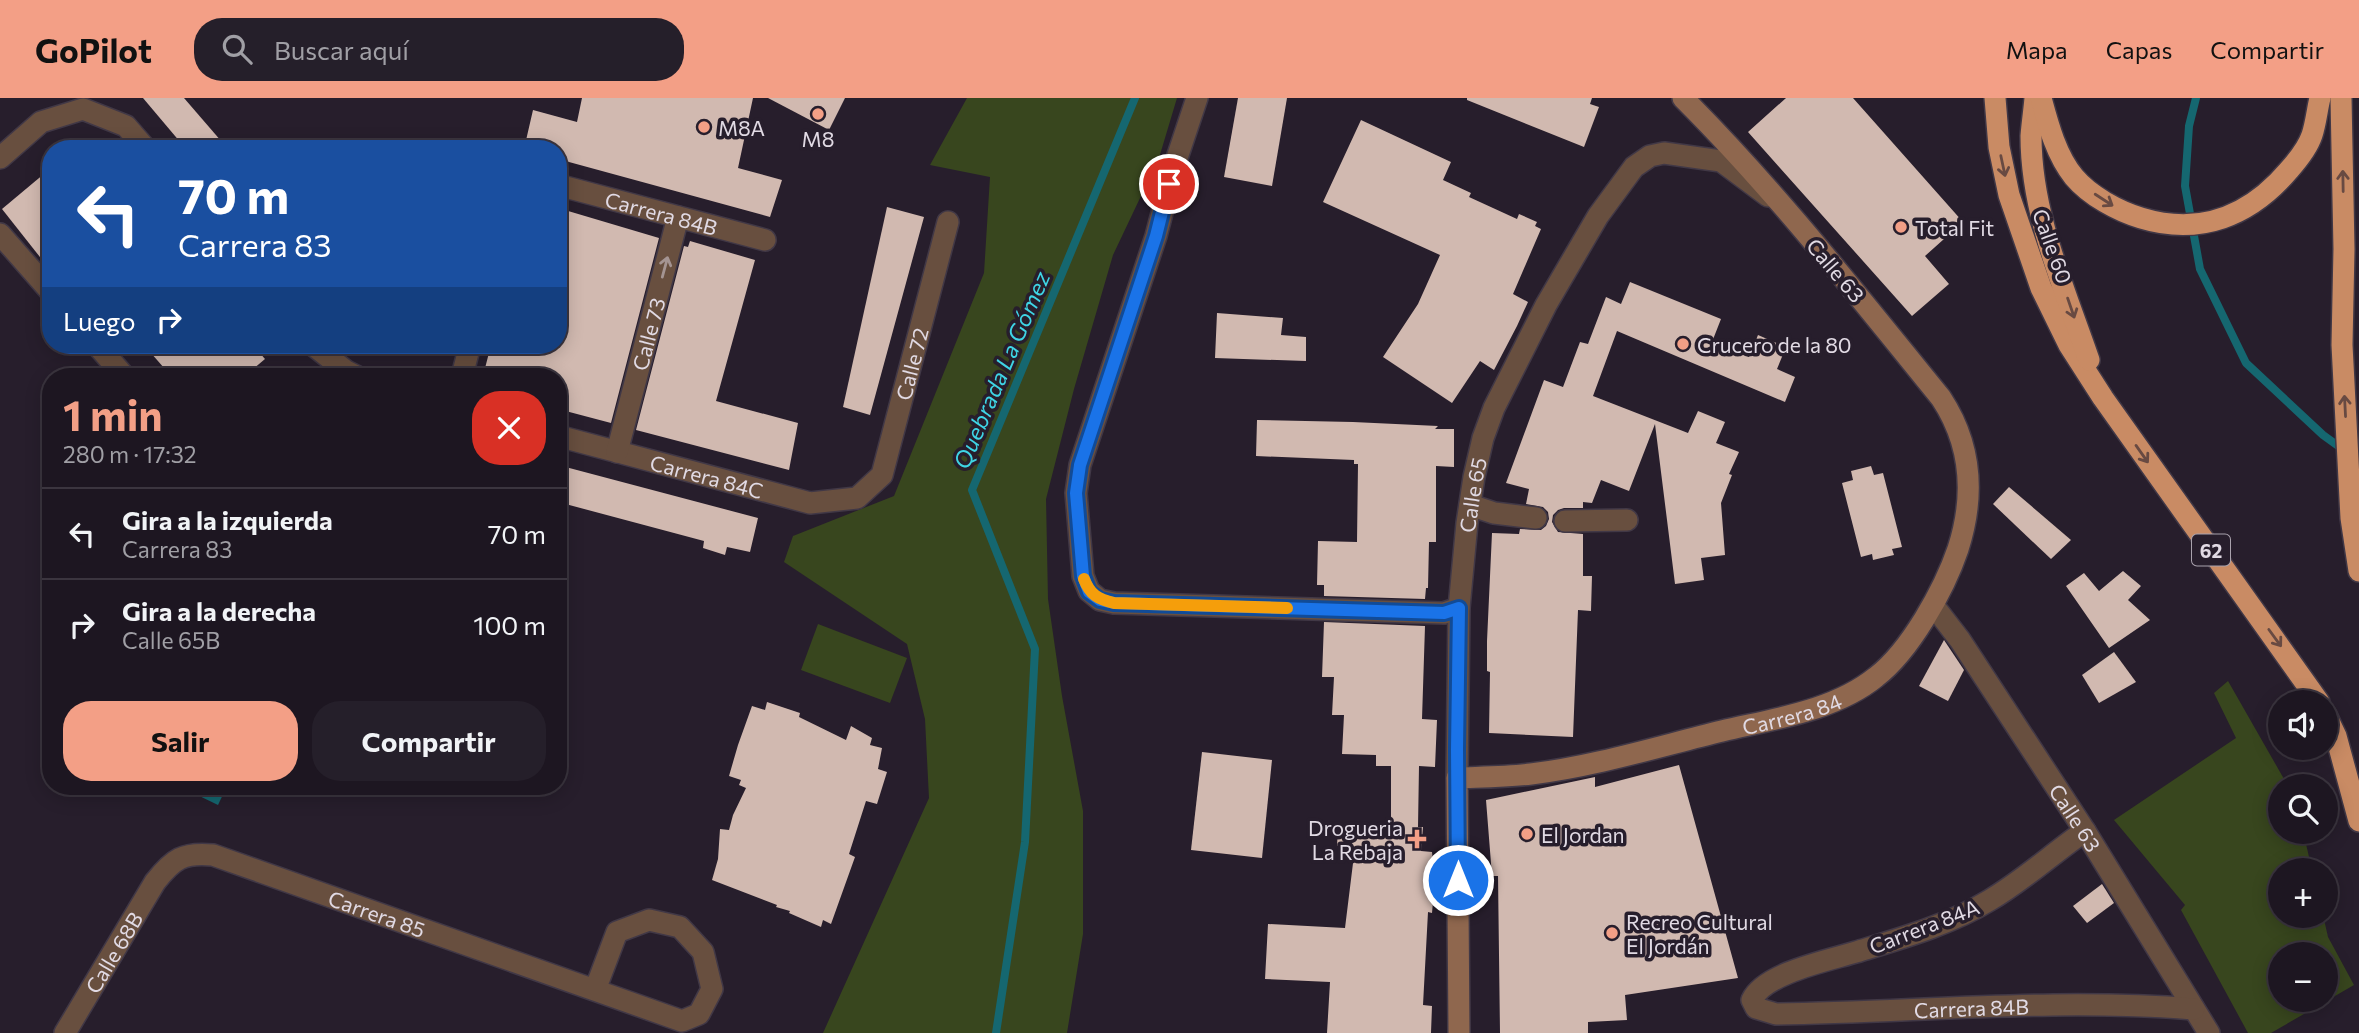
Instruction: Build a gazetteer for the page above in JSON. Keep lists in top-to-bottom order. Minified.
{"streets":{"highway":["Calle 60","62"],"main road":["Calle 63","Calle 65","Carrera 84"],"street":["Carrera 84B","Calle 73","Calle 72","Carrera 84C","Carrera 85","Carrera 84A","Calle 68B"]},"crossings":[["Carrera 84B","Calle 63"],["Carrera 84B","Calle 73"],["Carrera 84B","Carrera 84A"],["Calle 60","62"],["Calle 63","Calle 65"],["Calle 63","Carrera 84"],["Calle 63","Carrera 84A"],["Calle 73","Carrera 84C"],["Calle 72","Carrera 84C"],["Calle 65","Carrera 84"],["Carrera 85","Calle 68B"]],"one_way":["Calle 73"],"water":["Quebrada La Gómez"],"places":{"other":["M8","M8A","Total Fit","Crucero de la 80","El Jordan","Recreo Cultural El Jordán"],"health":["Drogueria La Rebaja"]},"page":{"header":"GoPilot","search":"Buscar aquí","nav":["Mapa","Capas","Compartir"],"turn":["70 m","Carrera 83"],"then":"Luego","heading":["1 min","280 m · 17:32"],"list":[{"name":"Gira a la izquierda","note":"Carrera 83","value":"70 m"},{"name":"Gira a la derecha","note":"Calle 65B","value":"100 m"}],"buttons":["Salir","Compartir"],"map_buttons":["+","−"]}}
